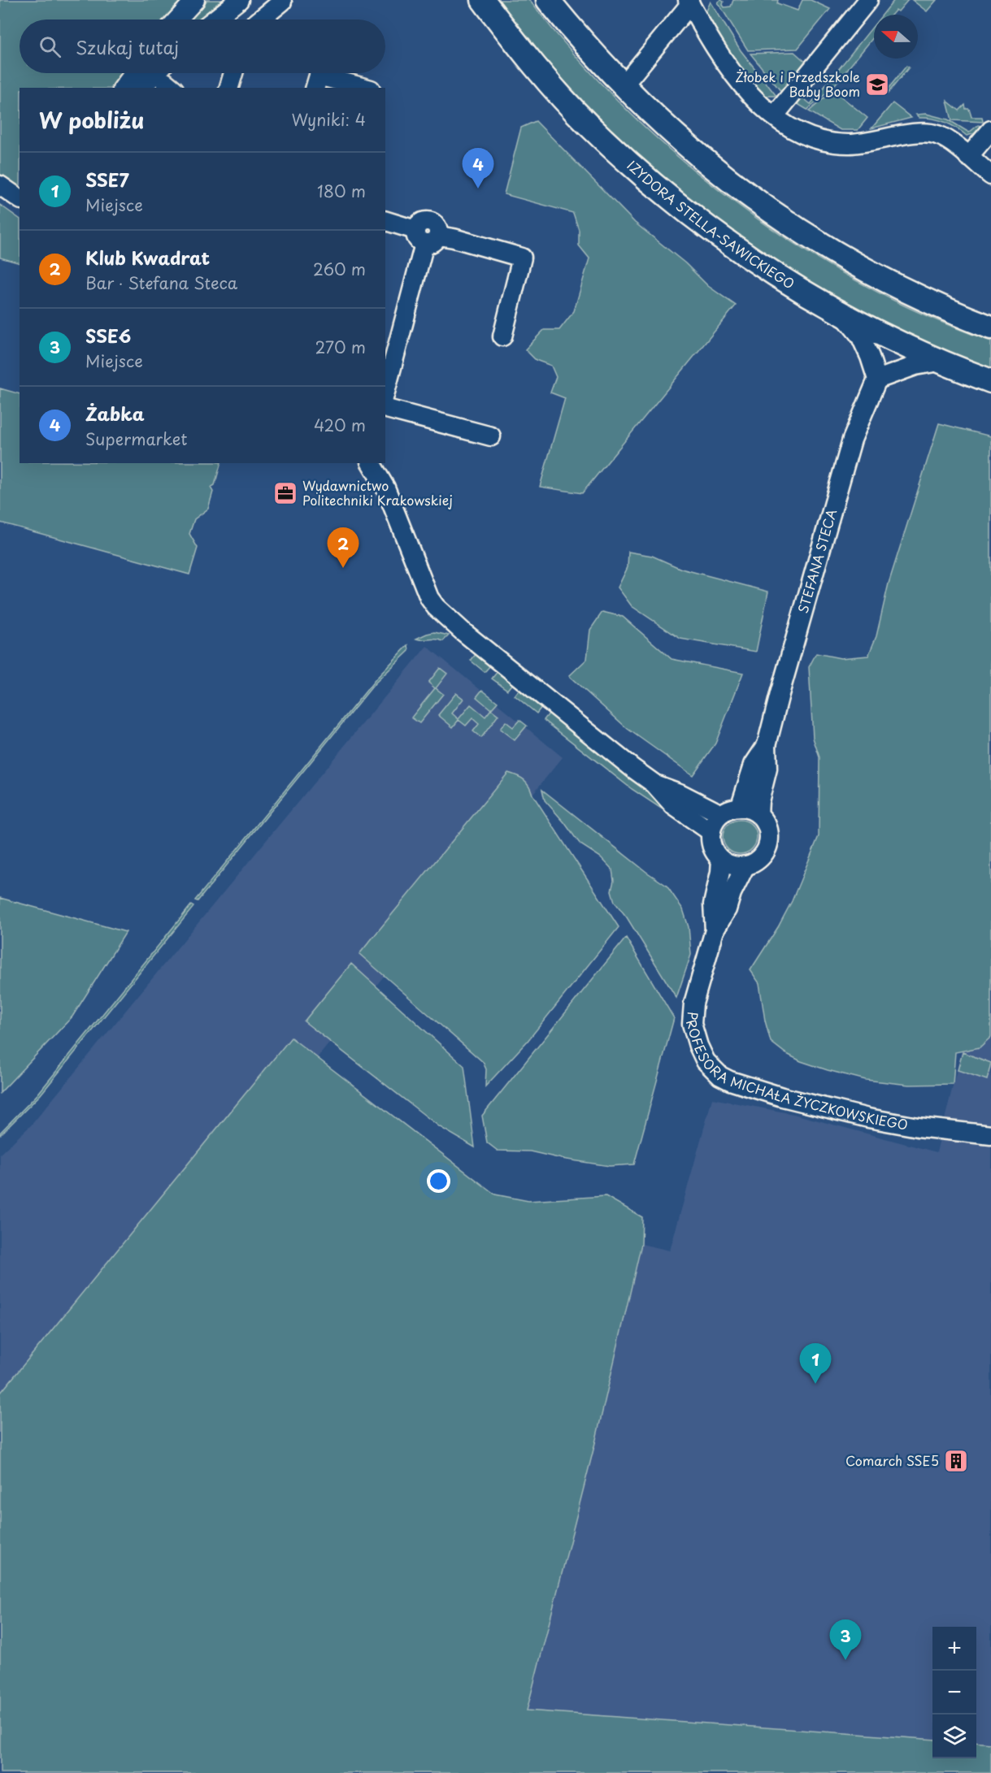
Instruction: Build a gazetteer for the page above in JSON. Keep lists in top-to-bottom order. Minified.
{"streets":{"main road":["IZYDORA STELLA-SAWICKIEGO"],"street":["STEFANA STECA","PROFESORA MICHAŁA ŻYCZKOWSKIEGO"]},"crossings":[["STEFANA STECA","PROFESORA MICHAŁA ŻYCZKOWSKIEGO"]],"places":{"school or university":["Żłobek i Przedszkole Baby Boom"],"office":["Wydawnictwo Politechniki Krakowskiej"],"building":["Comarch SSE5"]},"north":"left","page":{"search":"Szukaj tutaj","heading":["W pobliżu","Wyniki: 4"],"pins":["4","2","1","3"],"list":[{"mark":"1","name":"SSE7","note":"Miejsce","value":"180 m"},{"mark":"2","name":"Klub Kwadrat","note":"Bar · Stefana Steca","value":"260 m"},{"mark":"3","name":"SSE6","note":"Miejsce","value":"270 m"},{"mark":"4","name":"Żabka","note":"Supermarket","value":"420 m"}],"map_buttons":["+","−"]}}
